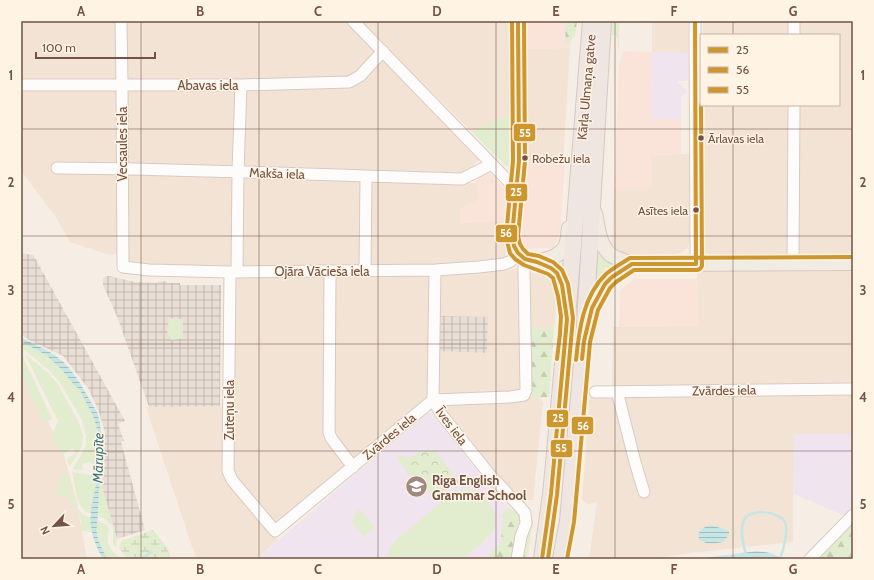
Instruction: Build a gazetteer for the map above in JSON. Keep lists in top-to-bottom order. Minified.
{"streets":{"highway":["Kārļa Ulmaņa gatve"],"street":["Abavas iela","Vecsaules iela","Makša iela","Ojāra Vācieša iela","Zvārdes iela","Zuteņu iela","Īves iela"]},"crossings":[["Abavas iela","Vecsaules iela"],["Abavas iela","Zuteņu iela"],["Vecsaules iela","Makša iela"],["Vecsaules iela","Ojāra Vācieša iela"],["Makša iela","Zuteņu iela"],["Ojāra Vācieša iela","Zuteņu iela"],["Ojāra Vācieša iela","Īves iela"],["Zvārdes iela","Zuteņu iela"],["Zvārdes iela","Īves iela"]],"water":["Mārupīte"],"places":{"other":["Ārlavas iela","Robežu iela","Asītes iela"],"school or university":["Riga English Grammar School"]},"lines":["transit line 25","transit line 56","transit line 55"],"legend":["25","56","55"],"scale_bar":"100 m","north":"bottom left","grid":{"columns":["A","B","C","D","E","F","G"],"rows":["1","2","3","4","5"]}}
